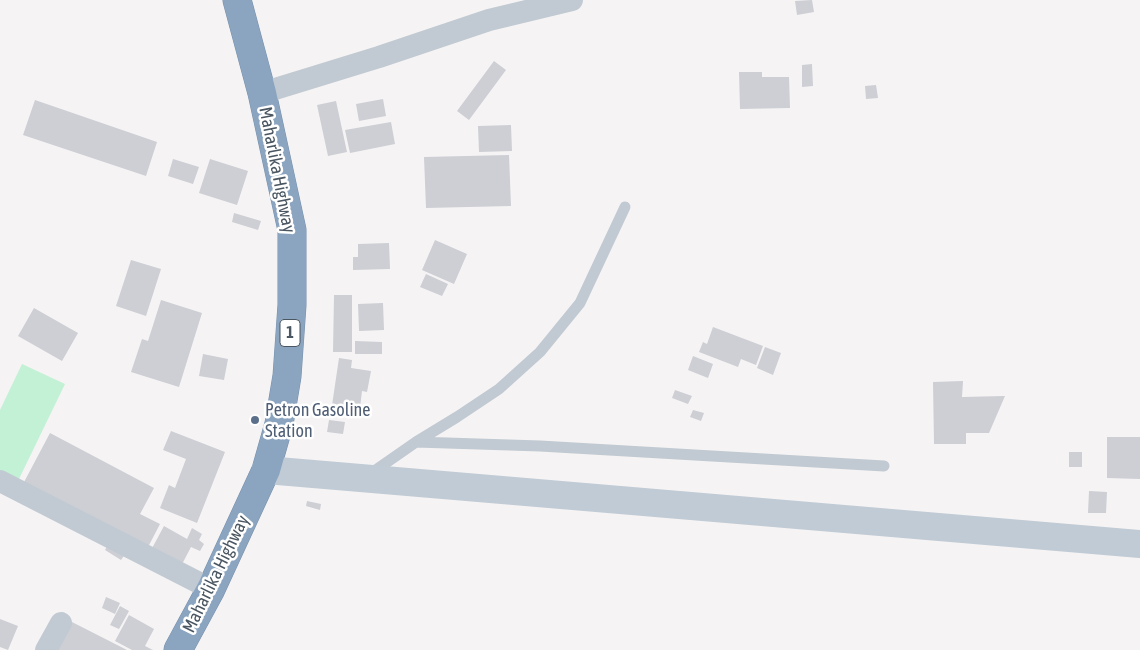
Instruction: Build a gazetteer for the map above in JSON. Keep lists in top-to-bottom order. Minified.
{"streets":{"highway":["Maharlika Highway","1"]},"places":["Petron Gasoline Station"]}
